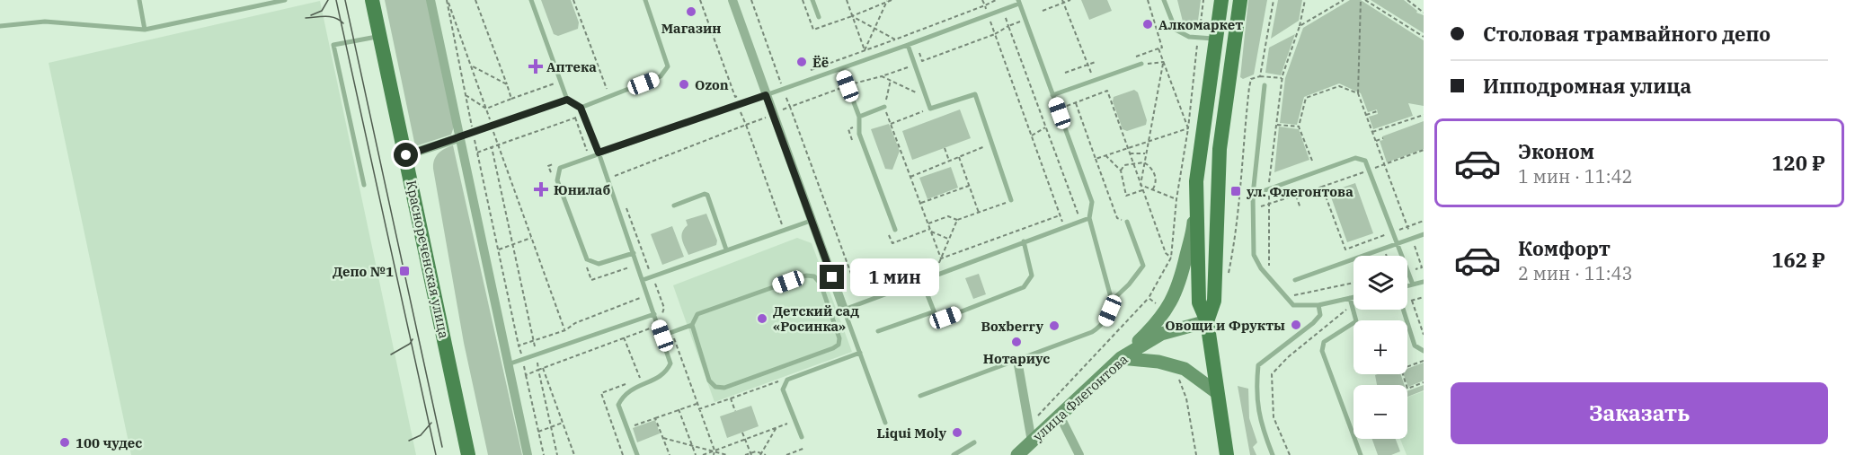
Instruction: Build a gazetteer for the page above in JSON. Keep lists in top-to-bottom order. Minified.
{"streets":{"main road":["Краснореченская улица"],"street":["улица Флегонтова"]},"places":{"other":["Магазин","Алкомаркет","Ёё","Ozon","Детский сад «Росинка»","Овощи и Фрукты","Boxberry","Нотариус","Liqui Moly","100 чудес"],"health":["Аптека","Юнилаб"],"transit":["ул. Флегонтова","Депо №1"]},"page":{"banner":["Столовая трамвайного депо","Ипподромная улица"],"list":[{"name":"Эконом","note":"1 мин · 11:42","value":"120 ₽"},{"name":"Комфорт","note":"2 мин · 11:43","value":"162 ₽"}],"map_buttons":["+","−"],"bubble":"1 мин","buttons":"Заказать"}}
